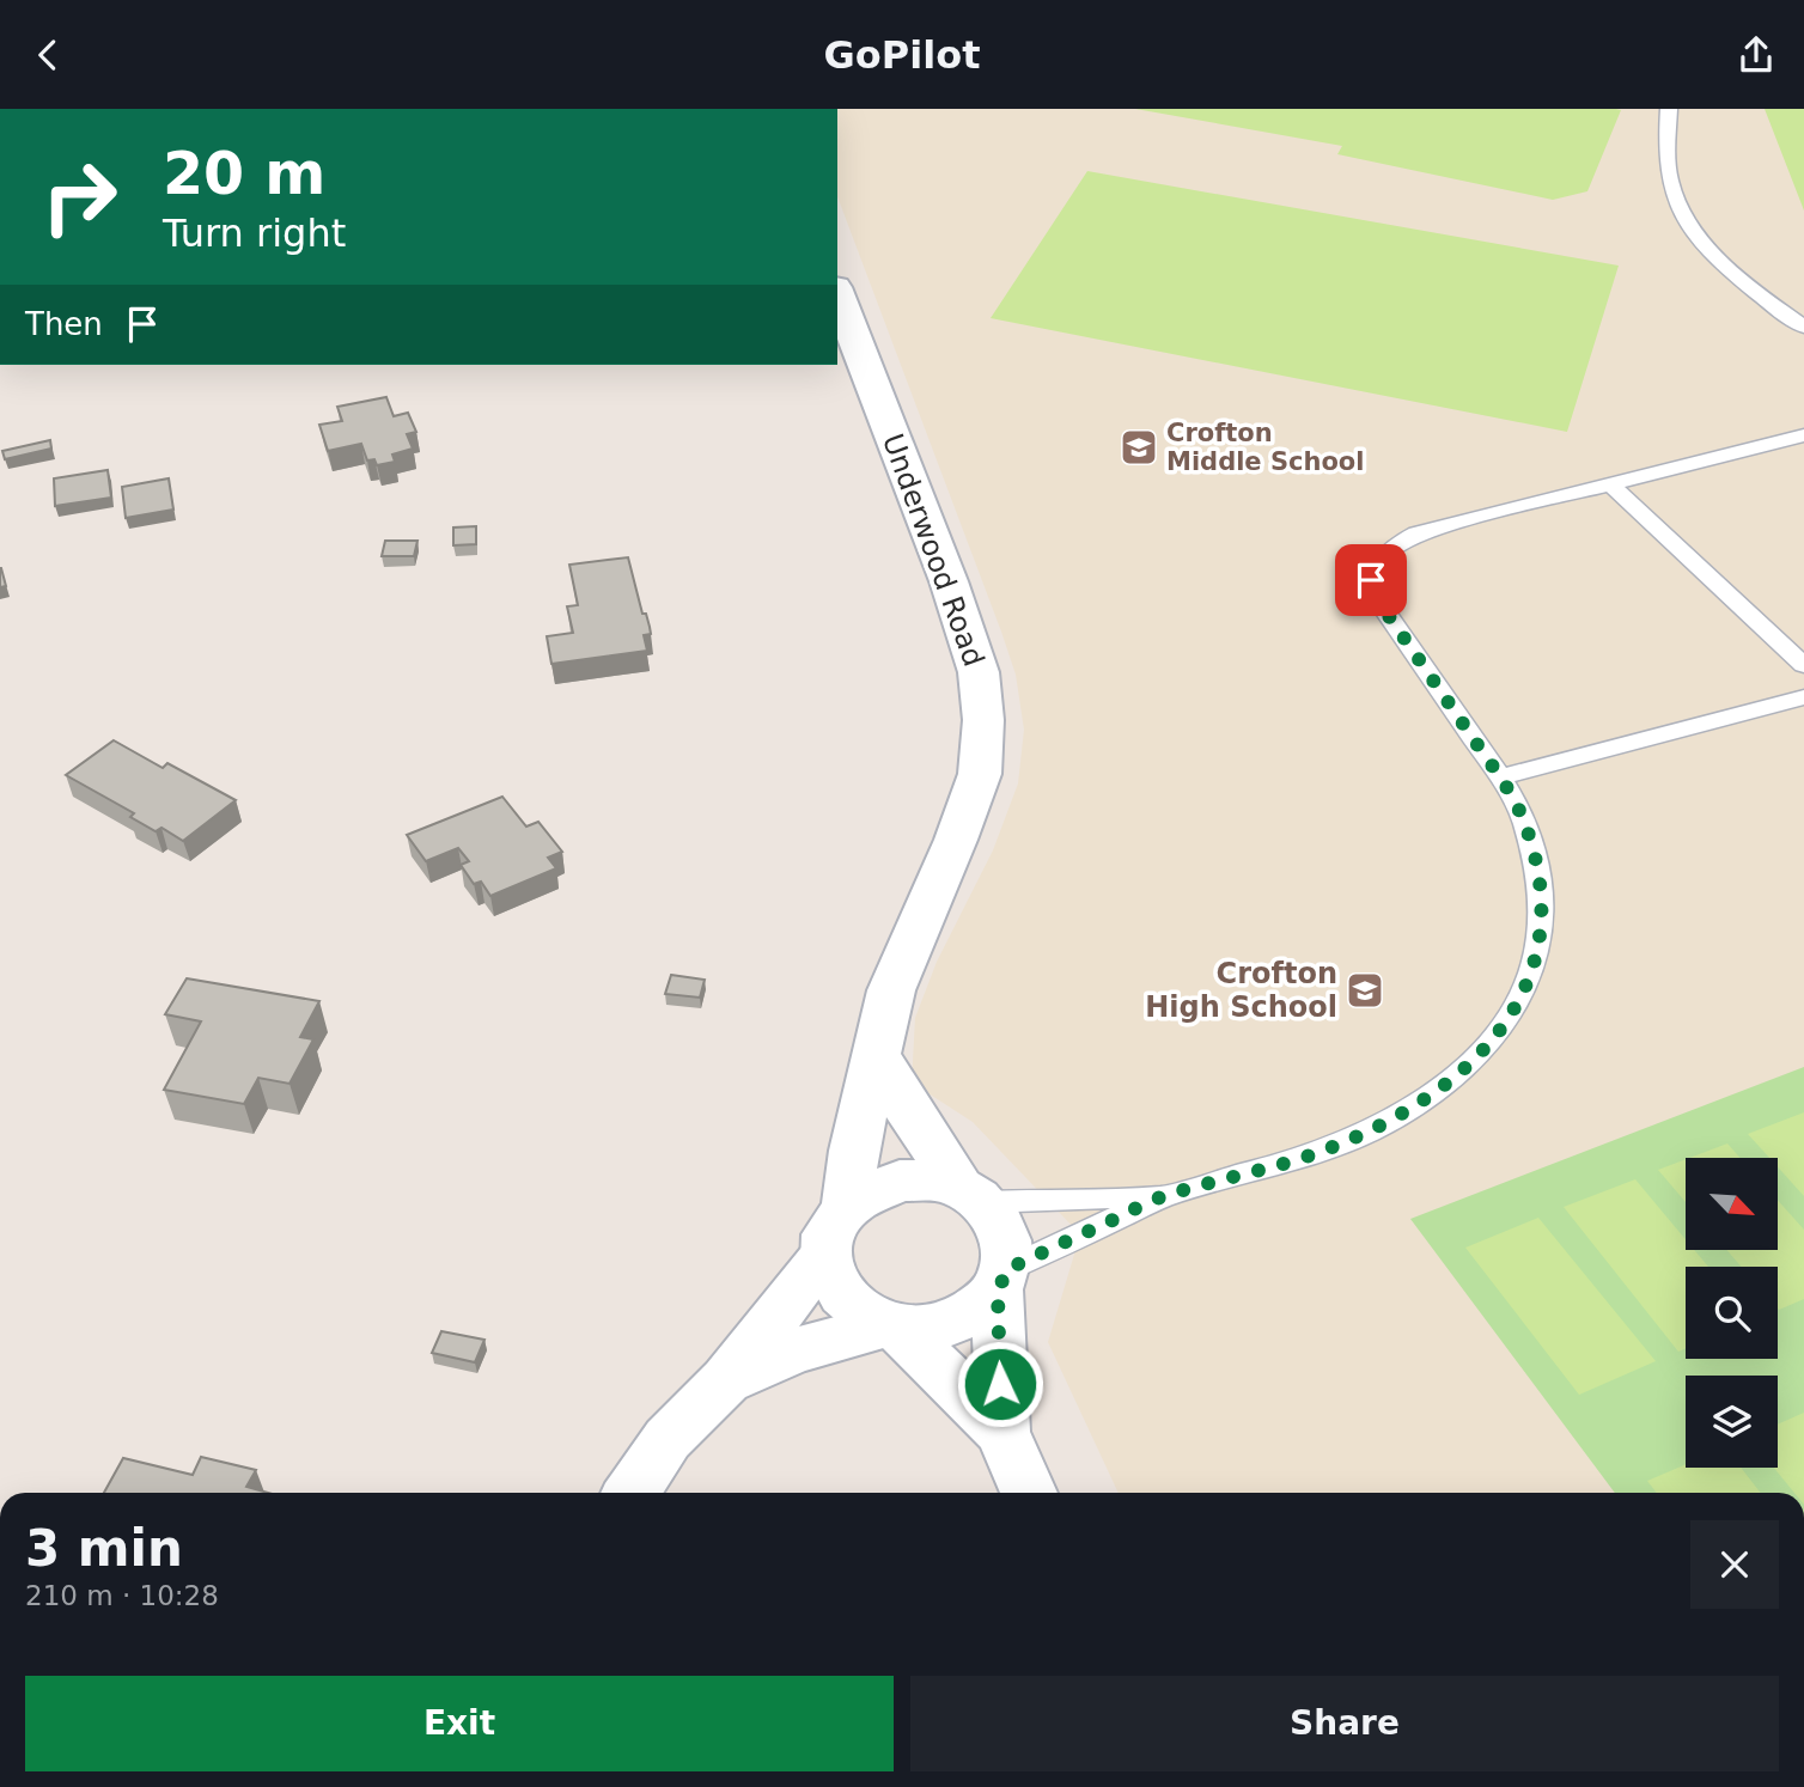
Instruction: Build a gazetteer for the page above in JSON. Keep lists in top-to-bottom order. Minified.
{"streets":{"street":["Underwood Road"]},"places":{"school or university":["Crofton Middle School","Crofton High School"]},"north":"bottom right","page":{"header":"GoPilot","turn":["20 m","Turn right"],"then":"Then","heading":["3 min","210 m · 10:28"],"buttons":["Exit","Share"]}}
